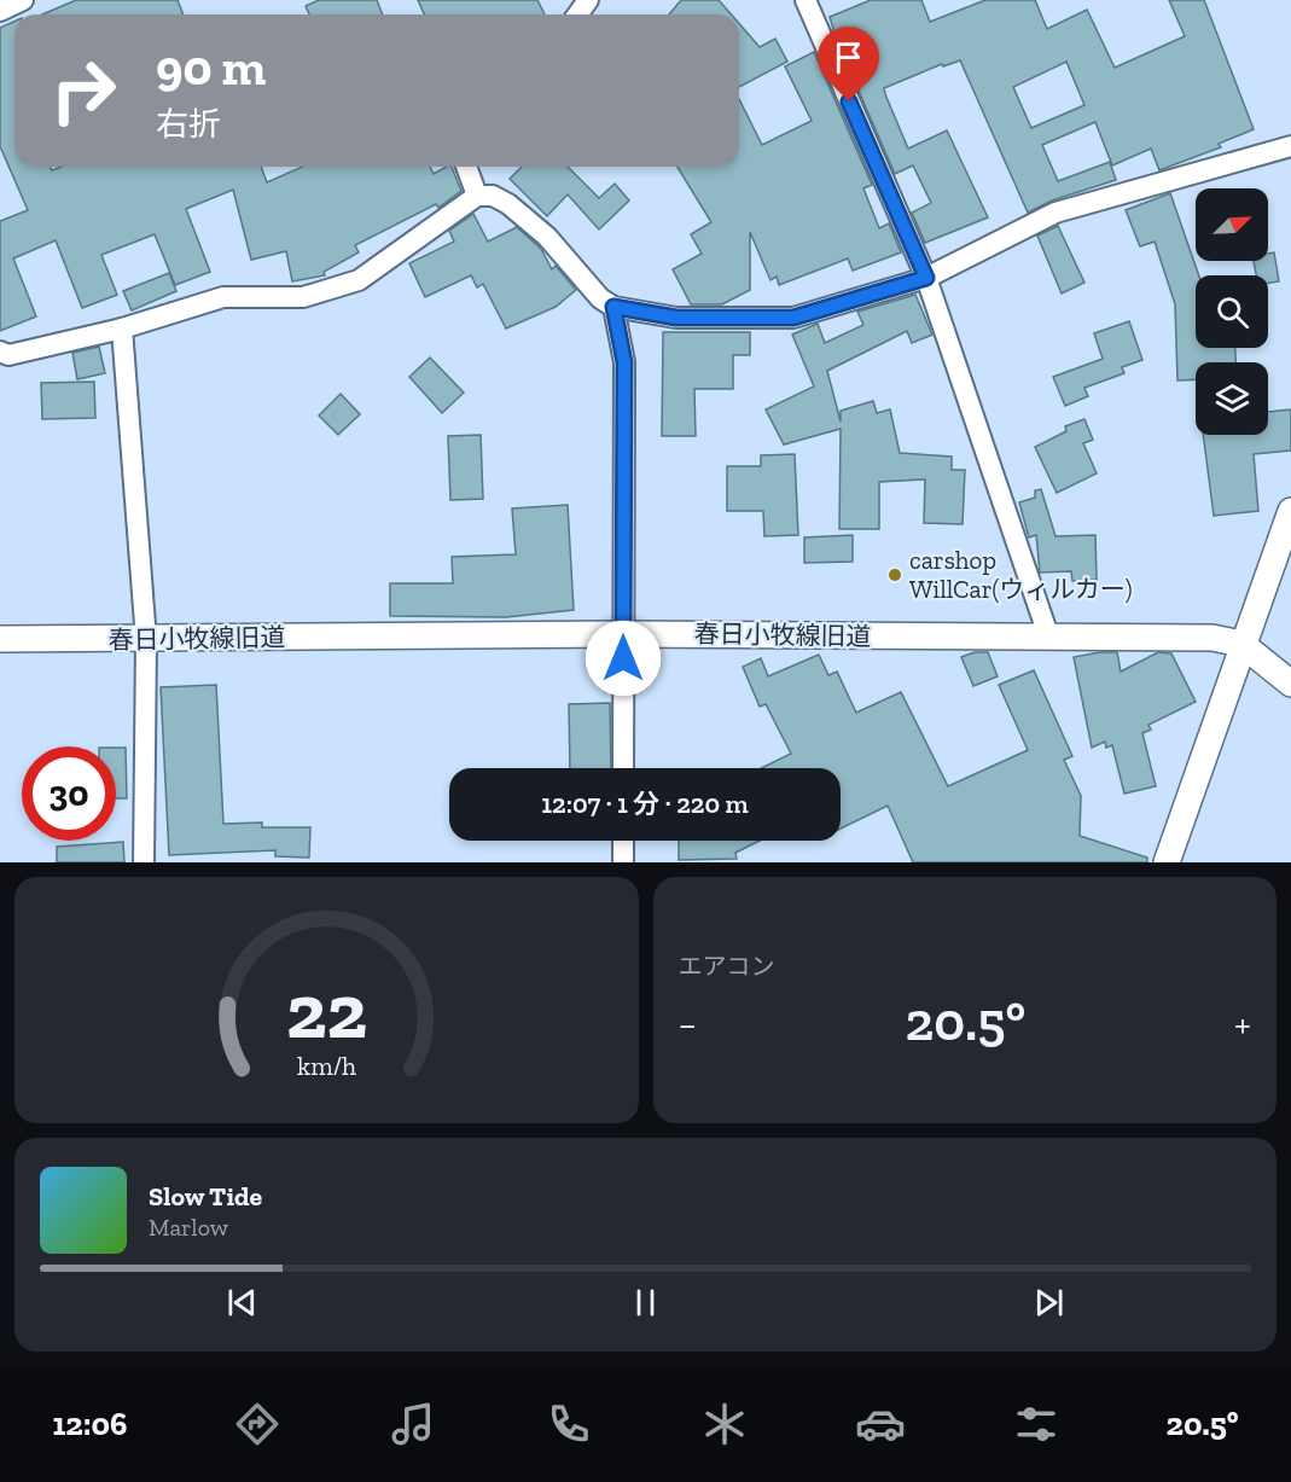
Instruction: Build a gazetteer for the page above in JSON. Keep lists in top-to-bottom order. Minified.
{"streets":{"street":["春日小牧線旧道"]},"places":["carshop WillCar(ウィルカー)"],"north":"top right","page":{"turn":["90 m","右折"],"limit":"30","trip":"12:07 · 1 分 · 220 m","tile":"エアコン","heat":["−","20.5°","+"],"song":["Slow Tide","Marlow"],"tabs":["12:06","20.5°"],"gauge":["22","km/h"]}}
